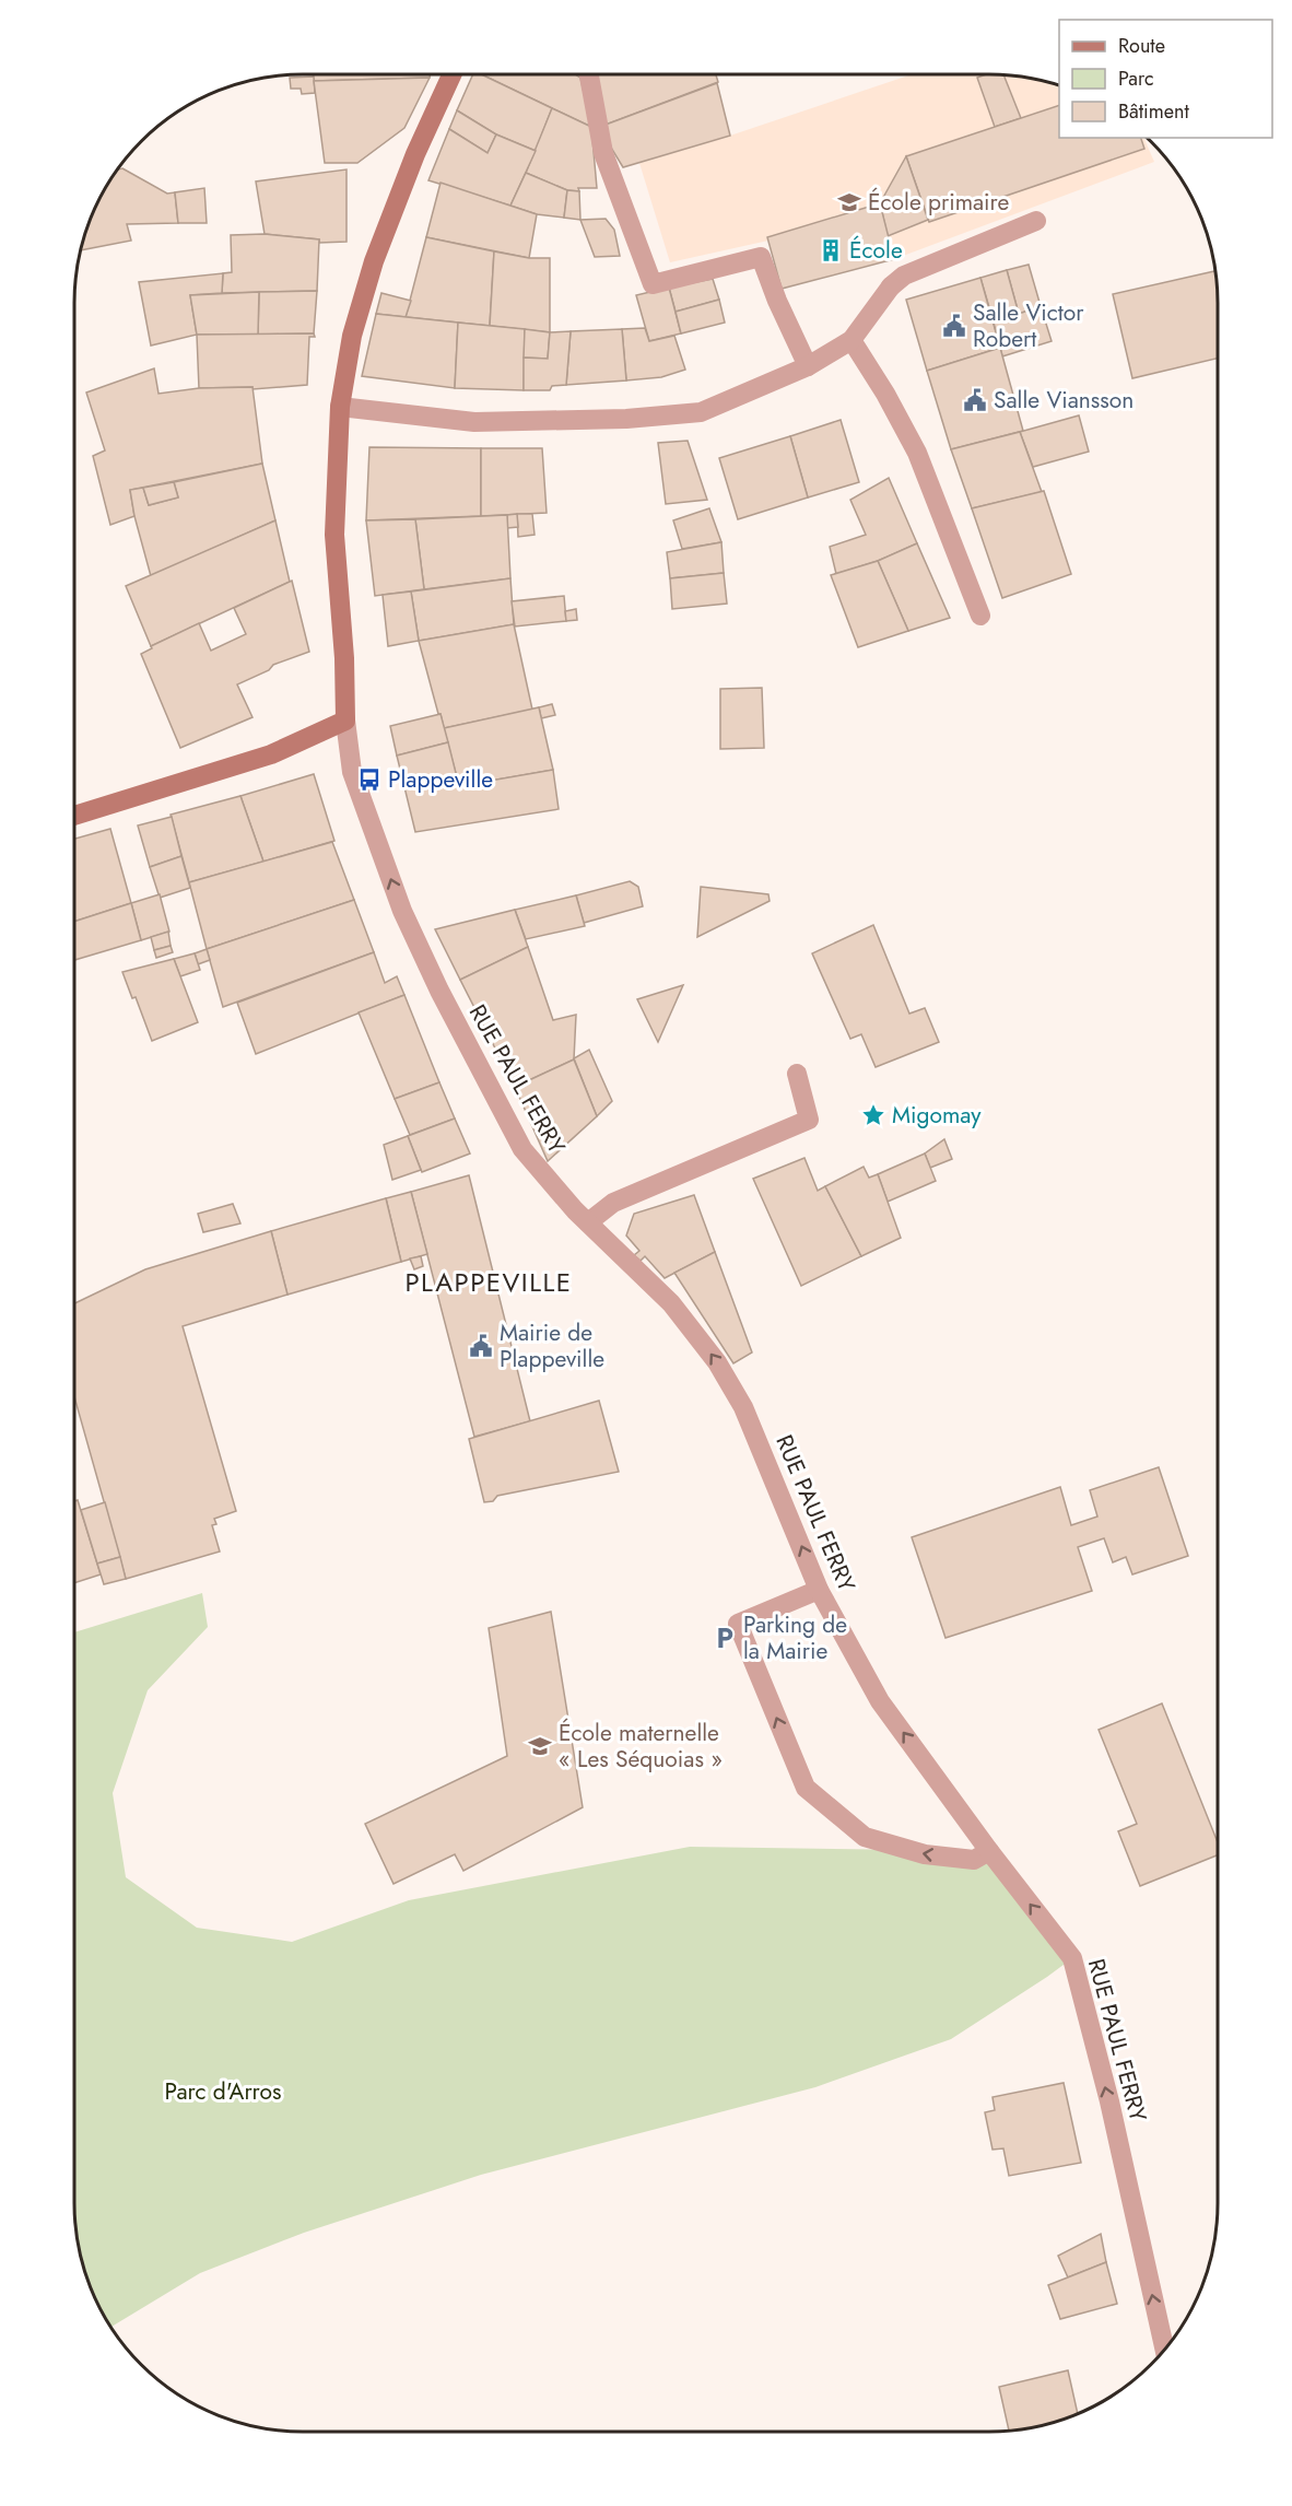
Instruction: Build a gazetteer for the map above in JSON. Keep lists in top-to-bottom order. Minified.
{"streets":{"street":["RUE PAUL FERRY"]},"one_way":["RUE PAUL FERRY"],"districts":["PLAPPEVILLE"],"parks":["Parc d'Arros"],"places":{"school or university":["École primaire","École maternelle « Les Séquoias »"],"building":["École"],"public building":["Salle Victor Robert","Salle Viansson","Mairie de Plappeville"],"bus stop":["Plappeville"],"place":["Migomay"],"parking":["Parking de la Mairie"]},"legend":["Route","Parc","Bâtiment"]}
